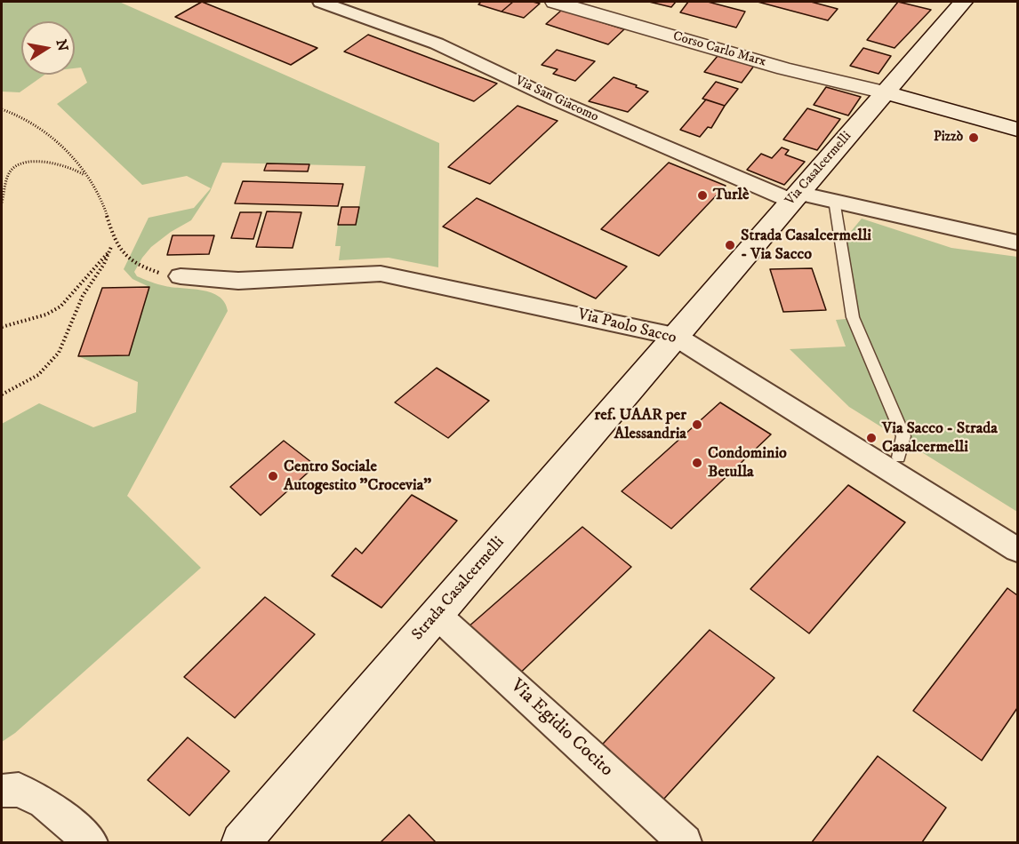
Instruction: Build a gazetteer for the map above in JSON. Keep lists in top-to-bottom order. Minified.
{"streets":{"main road":["Corso Carlo Marx","Via Casalcermelli","Strada Casalcermelli"],"street":["Via San Giacomo","Via Paolo Sacco","Via Egidio Cocito"]},"crossings":[["Corso Carlo Marx","Via Casalcermelli"],["Via San Giacomo","Via Casalcermelli"],["Via Casalcermelli","Via Paolo Sacco"],["Via Casalcermelli","Strada Casalcermelli"],["Via Paolo Sacco","Strada Casalcermelli"],["Strada Casalcermelli","Via Egidio Cocito"]],"places":["Pizzò","Turlè","Strada Casalcermelli - Via Sacco","ref. UAAR per Alessandria","Via Sacco - Strada Casalcermelli","Condominio Betulla","Centro Sociale Autogestito \"Crocevia\""],"north":"right"}
